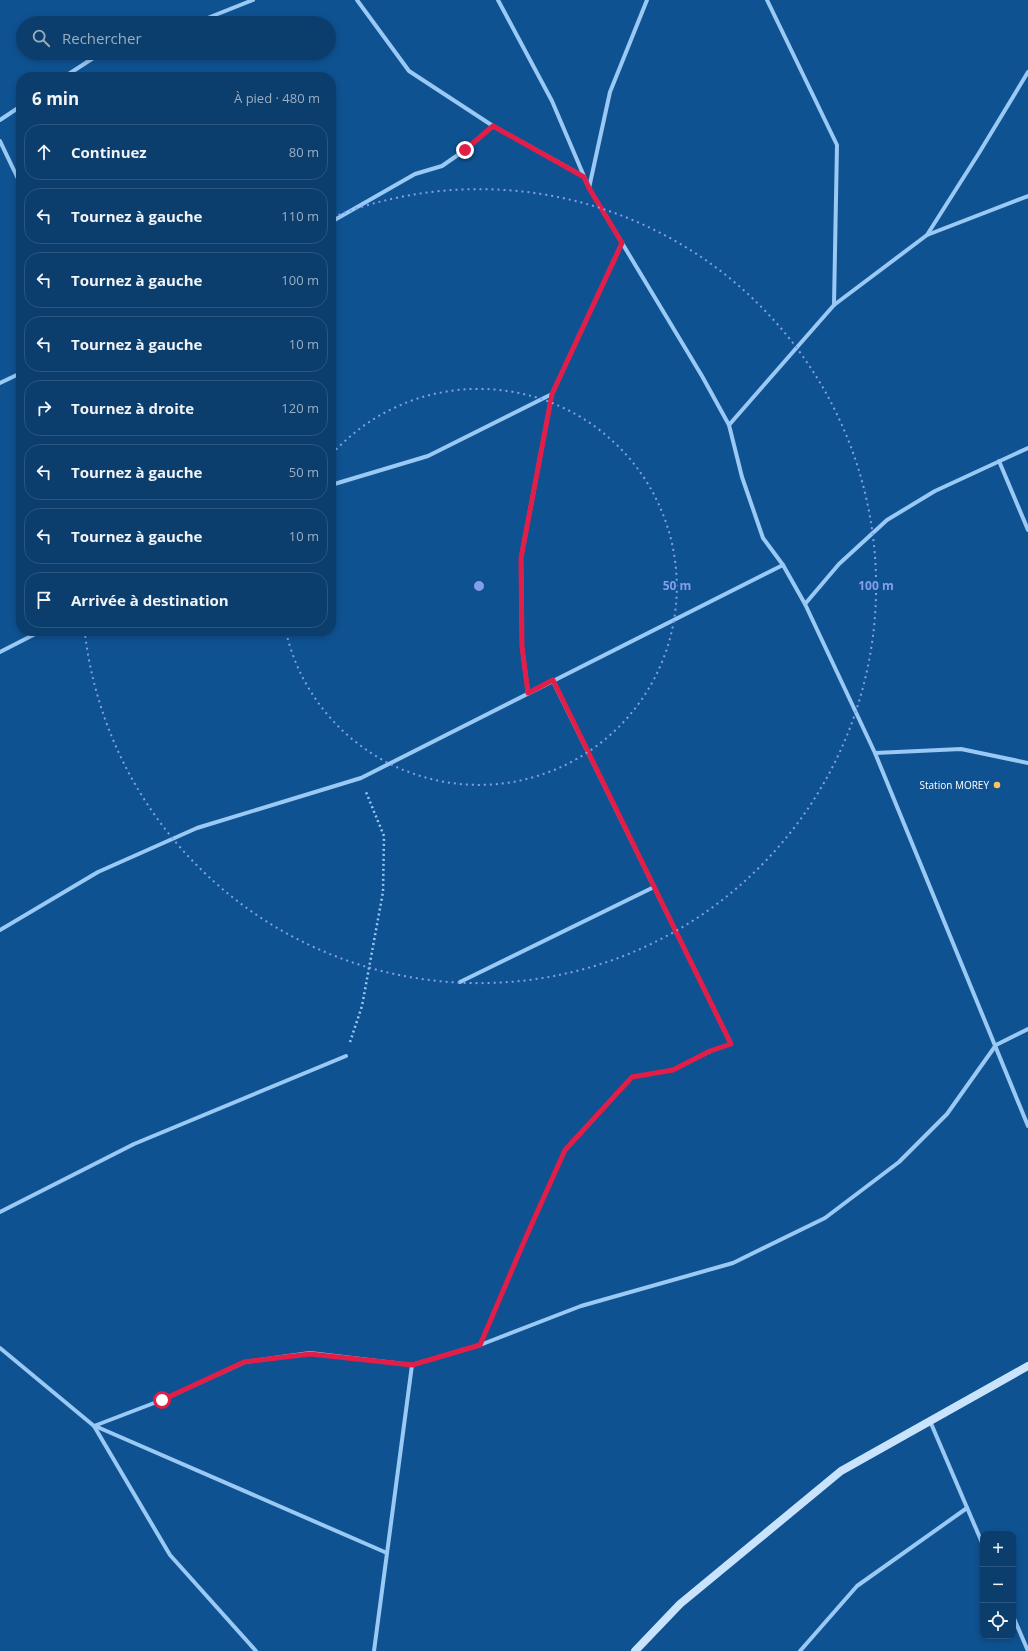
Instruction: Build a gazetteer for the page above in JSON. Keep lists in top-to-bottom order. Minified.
{"places":["Station MOREY"],"page":{"search":"Rechercher","heading":["6 min","À pied · 480 m"],"list":[["Continuez","80 m"],["Tournez à gauche","110 m"],["Tournez à gauche","100 m"],["Tournez à gauche","10 m"],["Tournez à droite","120 m"],["Tournez à gauche","50 m"],["Tournez à gauche","10 m"],"Arrivée à destination"],"map_buttons":["+","−"]},"rings":["50 m","100 m"]}
